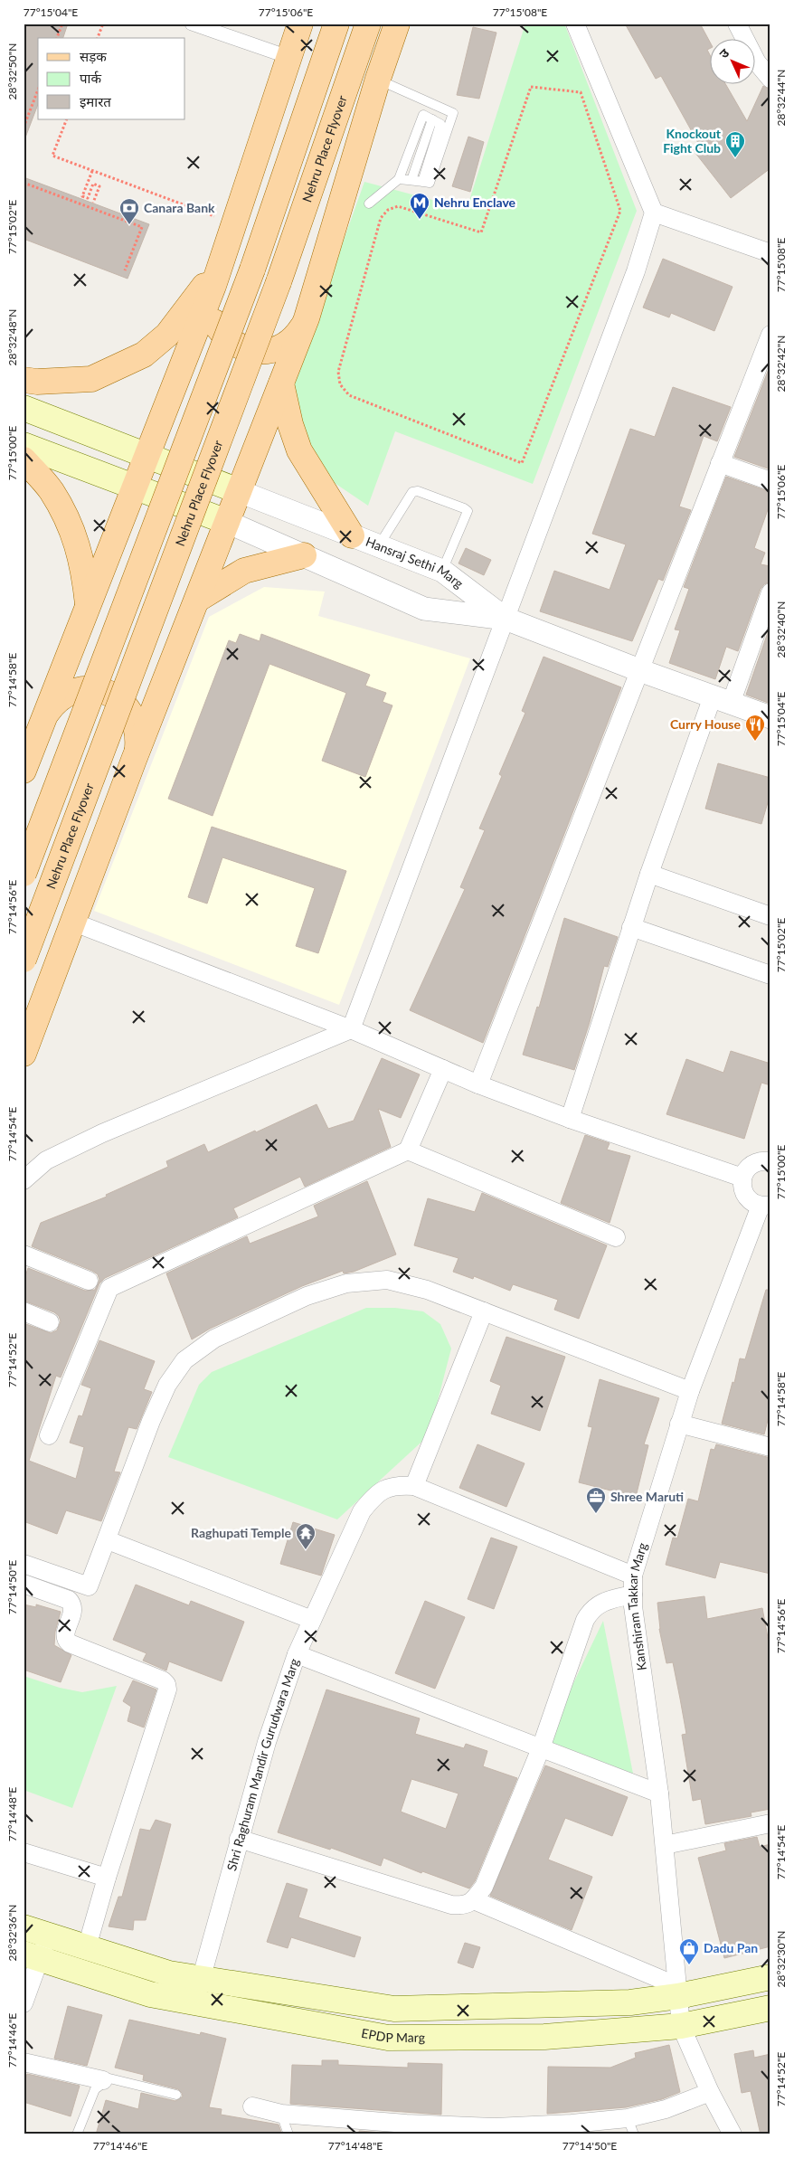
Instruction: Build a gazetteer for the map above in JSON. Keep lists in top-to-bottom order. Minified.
{"streets":{"main road":["Nehru Place Flyover","EPDP Marg"],"street":["Hansraj Sethi Marg","Kanshiram Takkar Marg","Shri Raghuram Mandir Gurudwara Marg"]},"crossings":[["Kanshiram Takkar Marg","Shri Raghuram Mandir Gurudwara Marg"],["Kanshiram Takkar Marg","EPDP Marg"],["Shri Raghuram Mandir Gurudwara Marg","EPDP Marg"]],"places":{"building":["Knockout Fight Club"],"metro station":["Nehru Enclave"],"bank":["Canara Bank"],"restaurant":["Curry House"],"office":["Shree Maruti"],"temple":["Raghupati Temple"],"shop":["Dadu Pan"]},"legend":["सड़क","पार्क","इमारत"],"north":"top left","coordinates":["77°15'04\"E","77°15'06\"E","77°15'08\"E","28°32'50\"N","28°32'44\"N","77°15'02\"E","28°32'48\"N","28°32'42\"N","77°15'00\"E","28°32'40\"N","77°14'58\"E","77°14'56\"E","77°14'54\"E","77°14'52\"E","77°14'50\"E","77°14'48\"E","28°32'36\"N","28°32'30\"N","77°14'46\"E"]}
